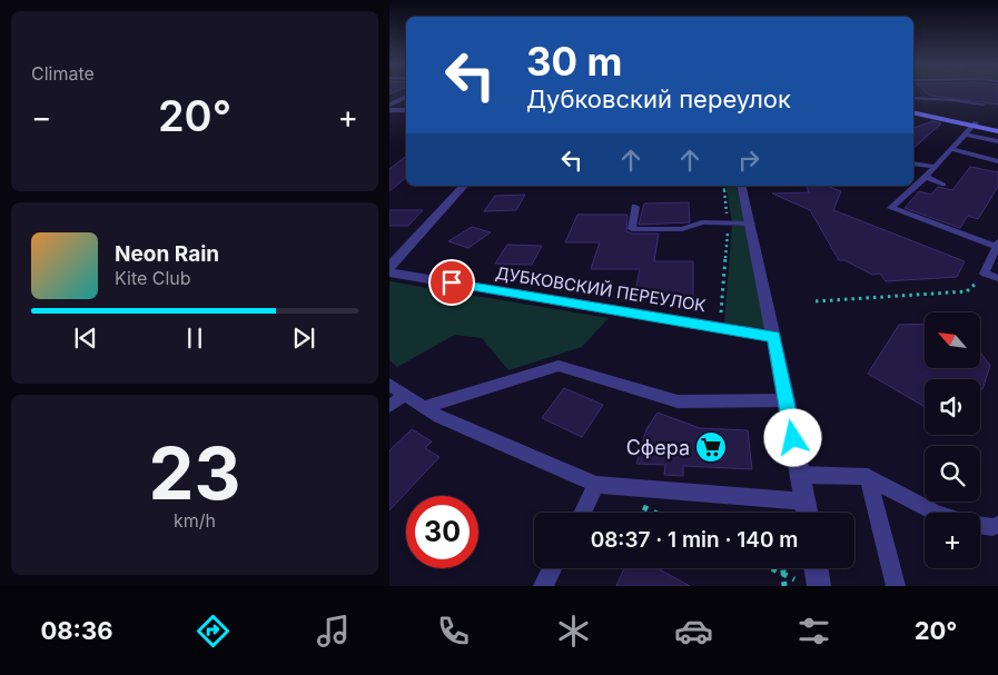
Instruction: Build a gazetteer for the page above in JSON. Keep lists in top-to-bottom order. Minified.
{"streets":{"street":["ДУБКОВСКИЙ ПЕРЕУЛОК"]},"places":{"supermarket":["Сфера"]},"north":"top left","page":{"tile":["Climate",["23","km/h"]],"turn":["30 m","Дубковский переулок"],"heat":["−","20°","+"],"song":["Neon Rain","Kite Club"],"map_buttons":"+","limit":"30","trip":"08:37 · 1 min · 140 m","tabs":["08:36","20°"]}}
